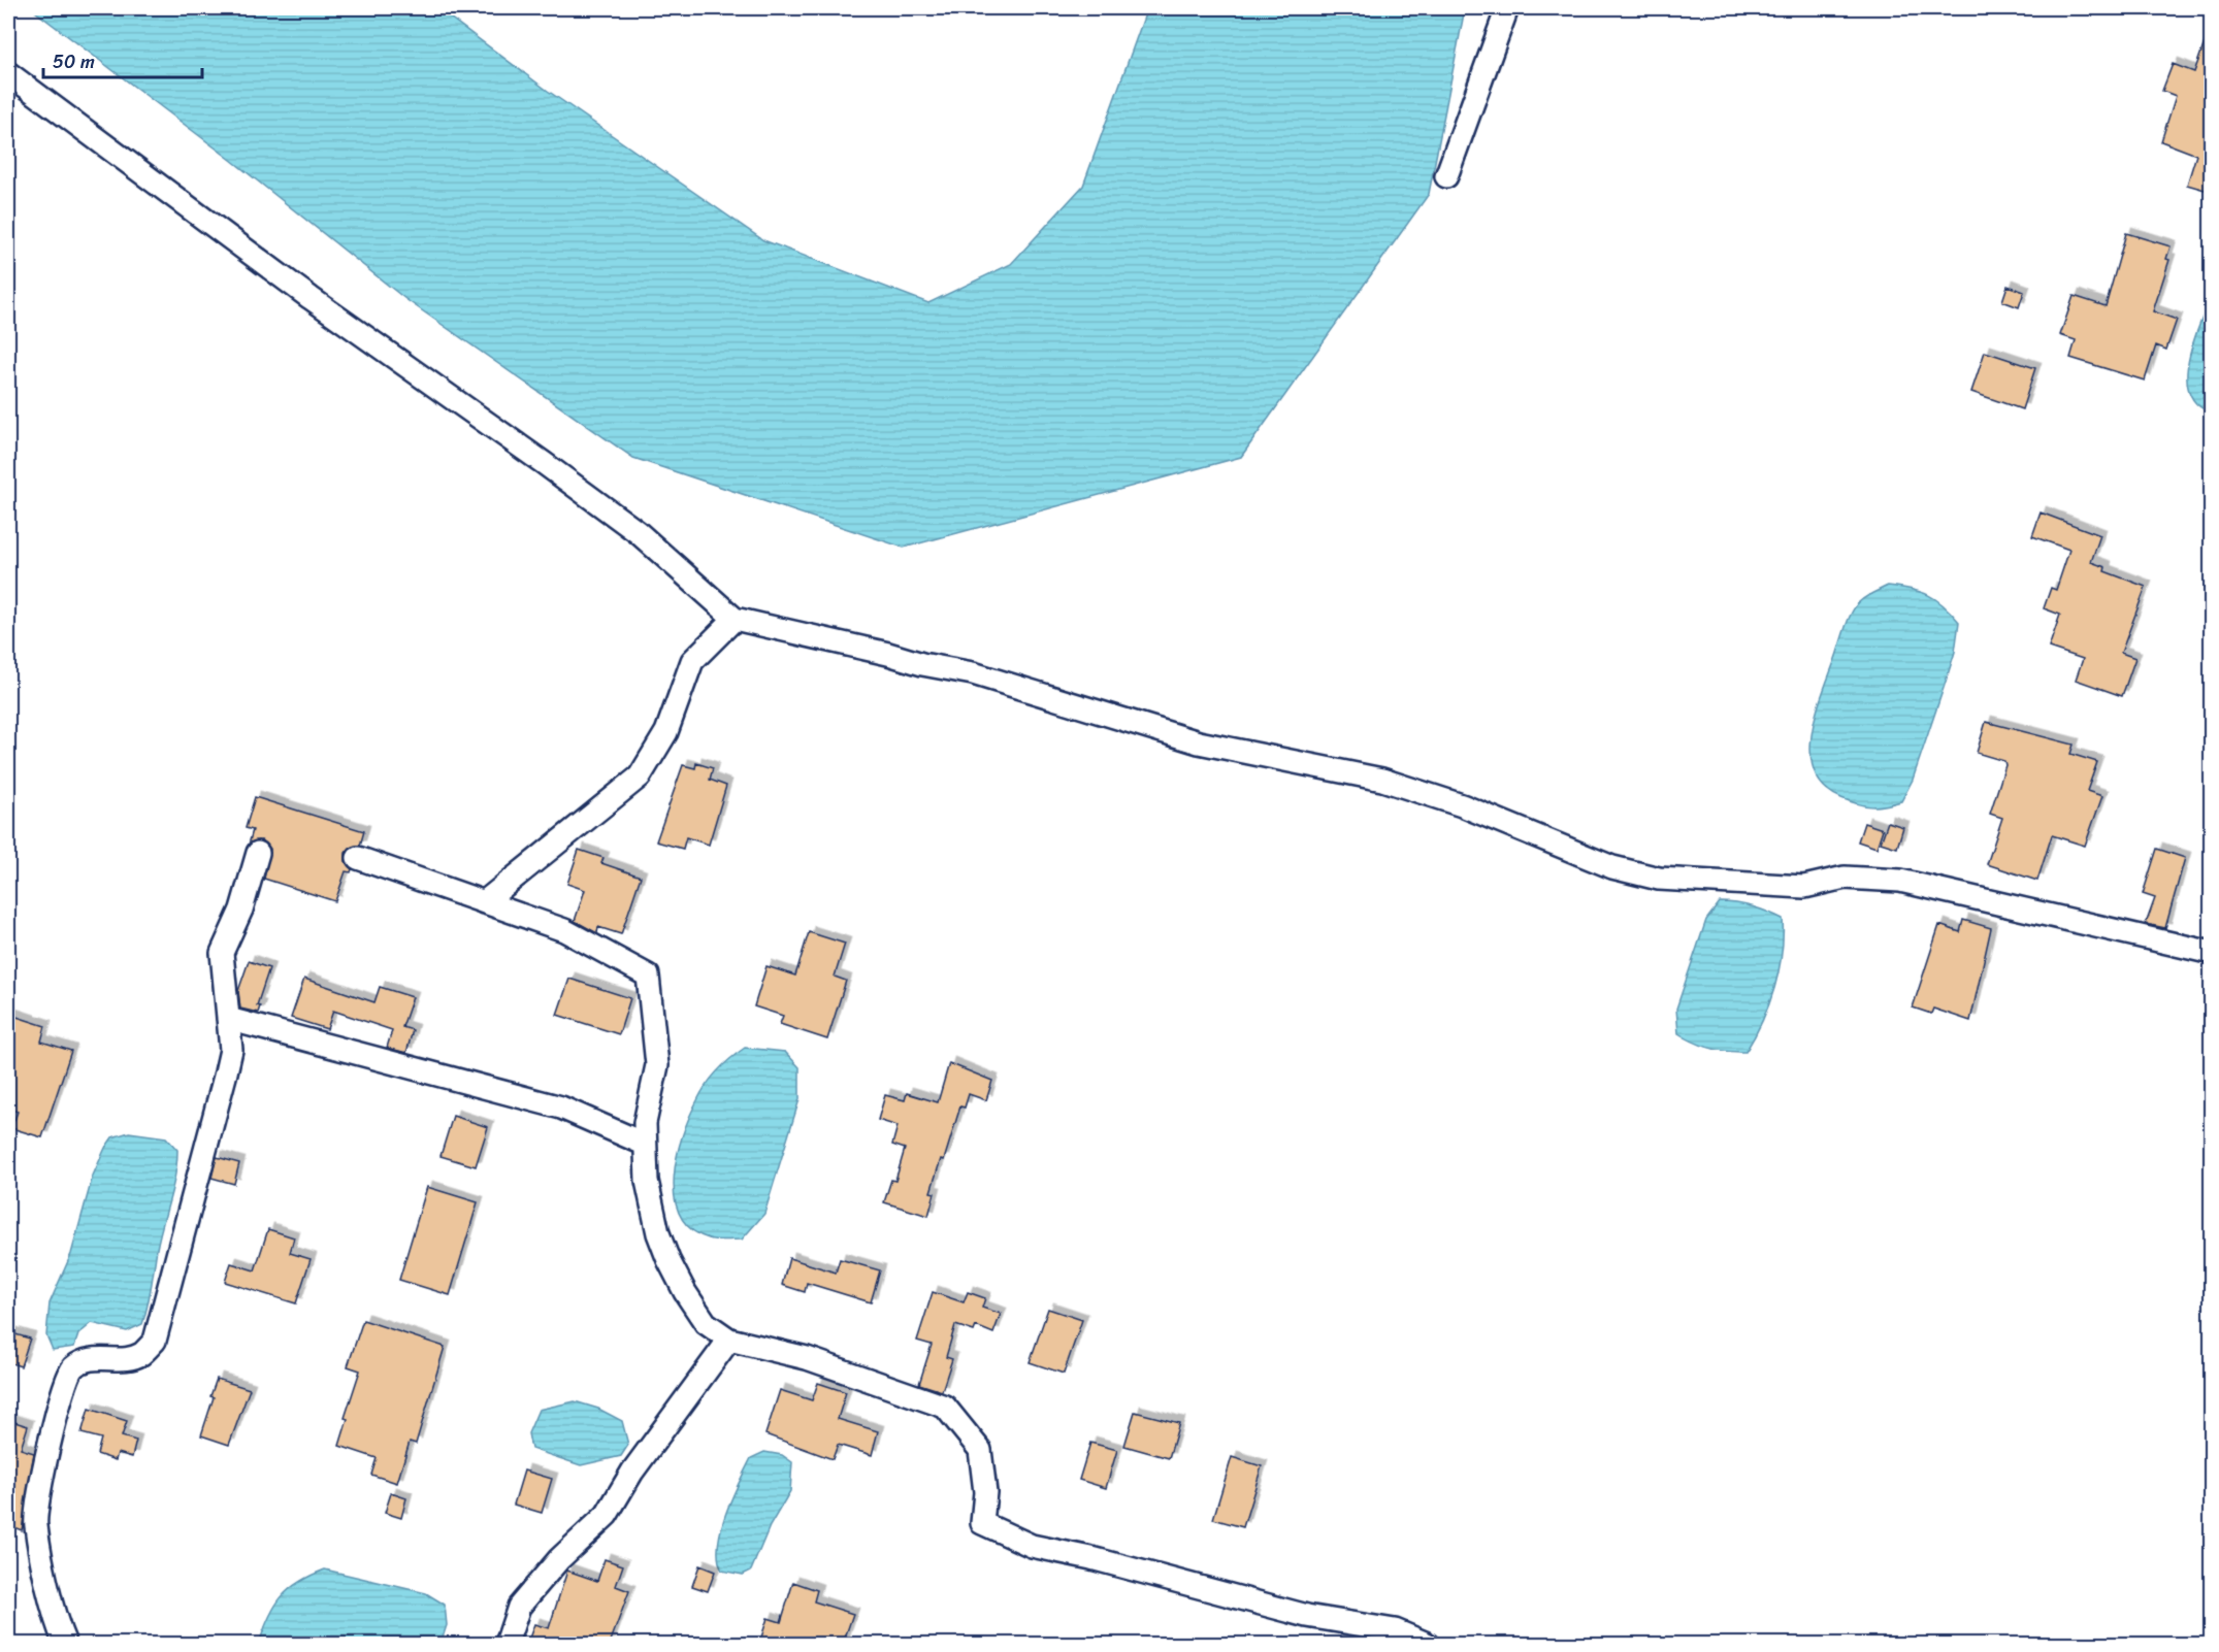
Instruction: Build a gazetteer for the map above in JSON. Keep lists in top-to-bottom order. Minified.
{"scale_bar":"50 m"}
